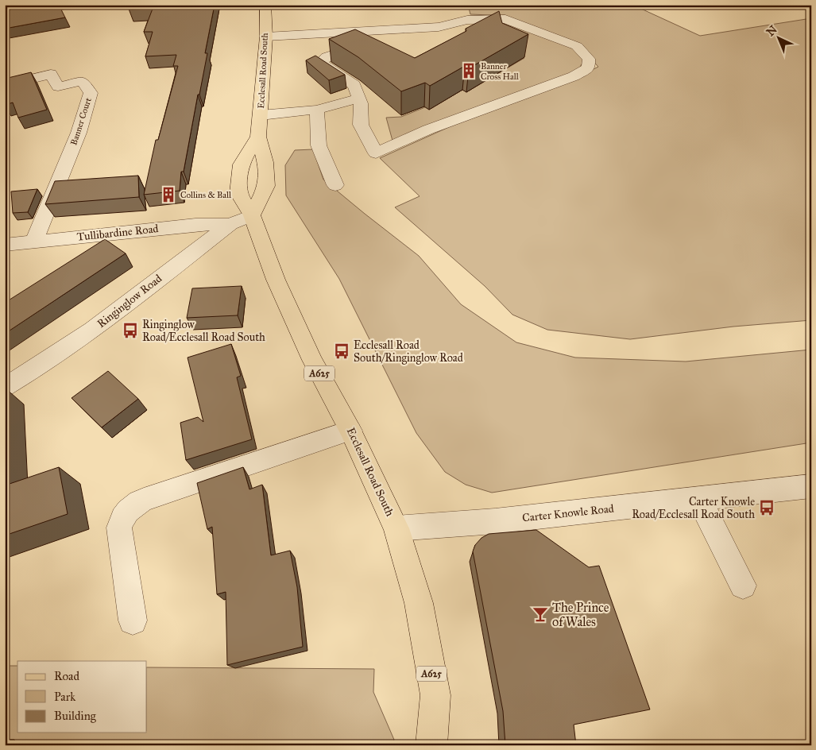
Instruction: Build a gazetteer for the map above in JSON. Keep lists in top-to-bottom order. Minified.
{"streets":{"main road":["Ecclesall Road South","A625"],"street":["Banner Court","Tullibardine Road","Ringinglow Road","Carter Knowle Road"]},"crossings":[["Ecclesall Road South","Ringinglow Road"],["Ecclesall Road South","Carter Knowle Road"],["Banner Court","Tullibardine Road"],["Tullibardine Road","Ringinglow Road"]],"places":{"building":["Banner Cross Hall","Collins & Ball"],"bus stop":["Ringinglow Road/Ecclesall Road South","Ecclesall Road South/Ringinglow Road","Carter Knowle Road/Ecclesall Road South"],"bar":["The Prince of Wales"]},"legend":["Road","Park","Building"],"north":"top left"}
